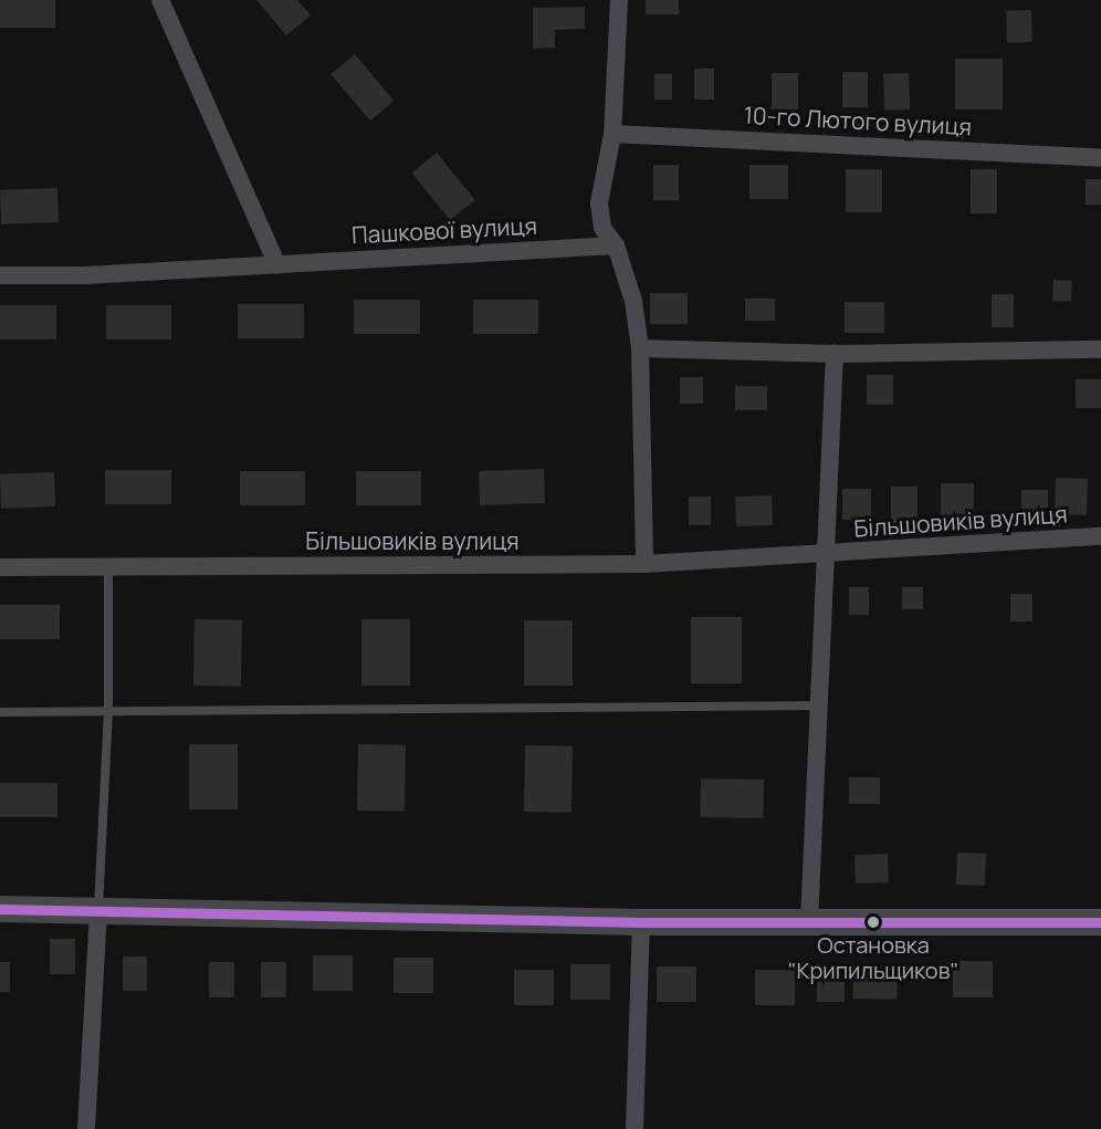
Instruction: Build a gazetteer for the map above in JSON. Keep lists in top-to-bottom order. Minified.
{"streets":{"street":["10-го Лютого вулиця","Пашкової вулиця","Більшовиків вулиця"]},"places":["Остановка \"Крипильщиков\""]}
